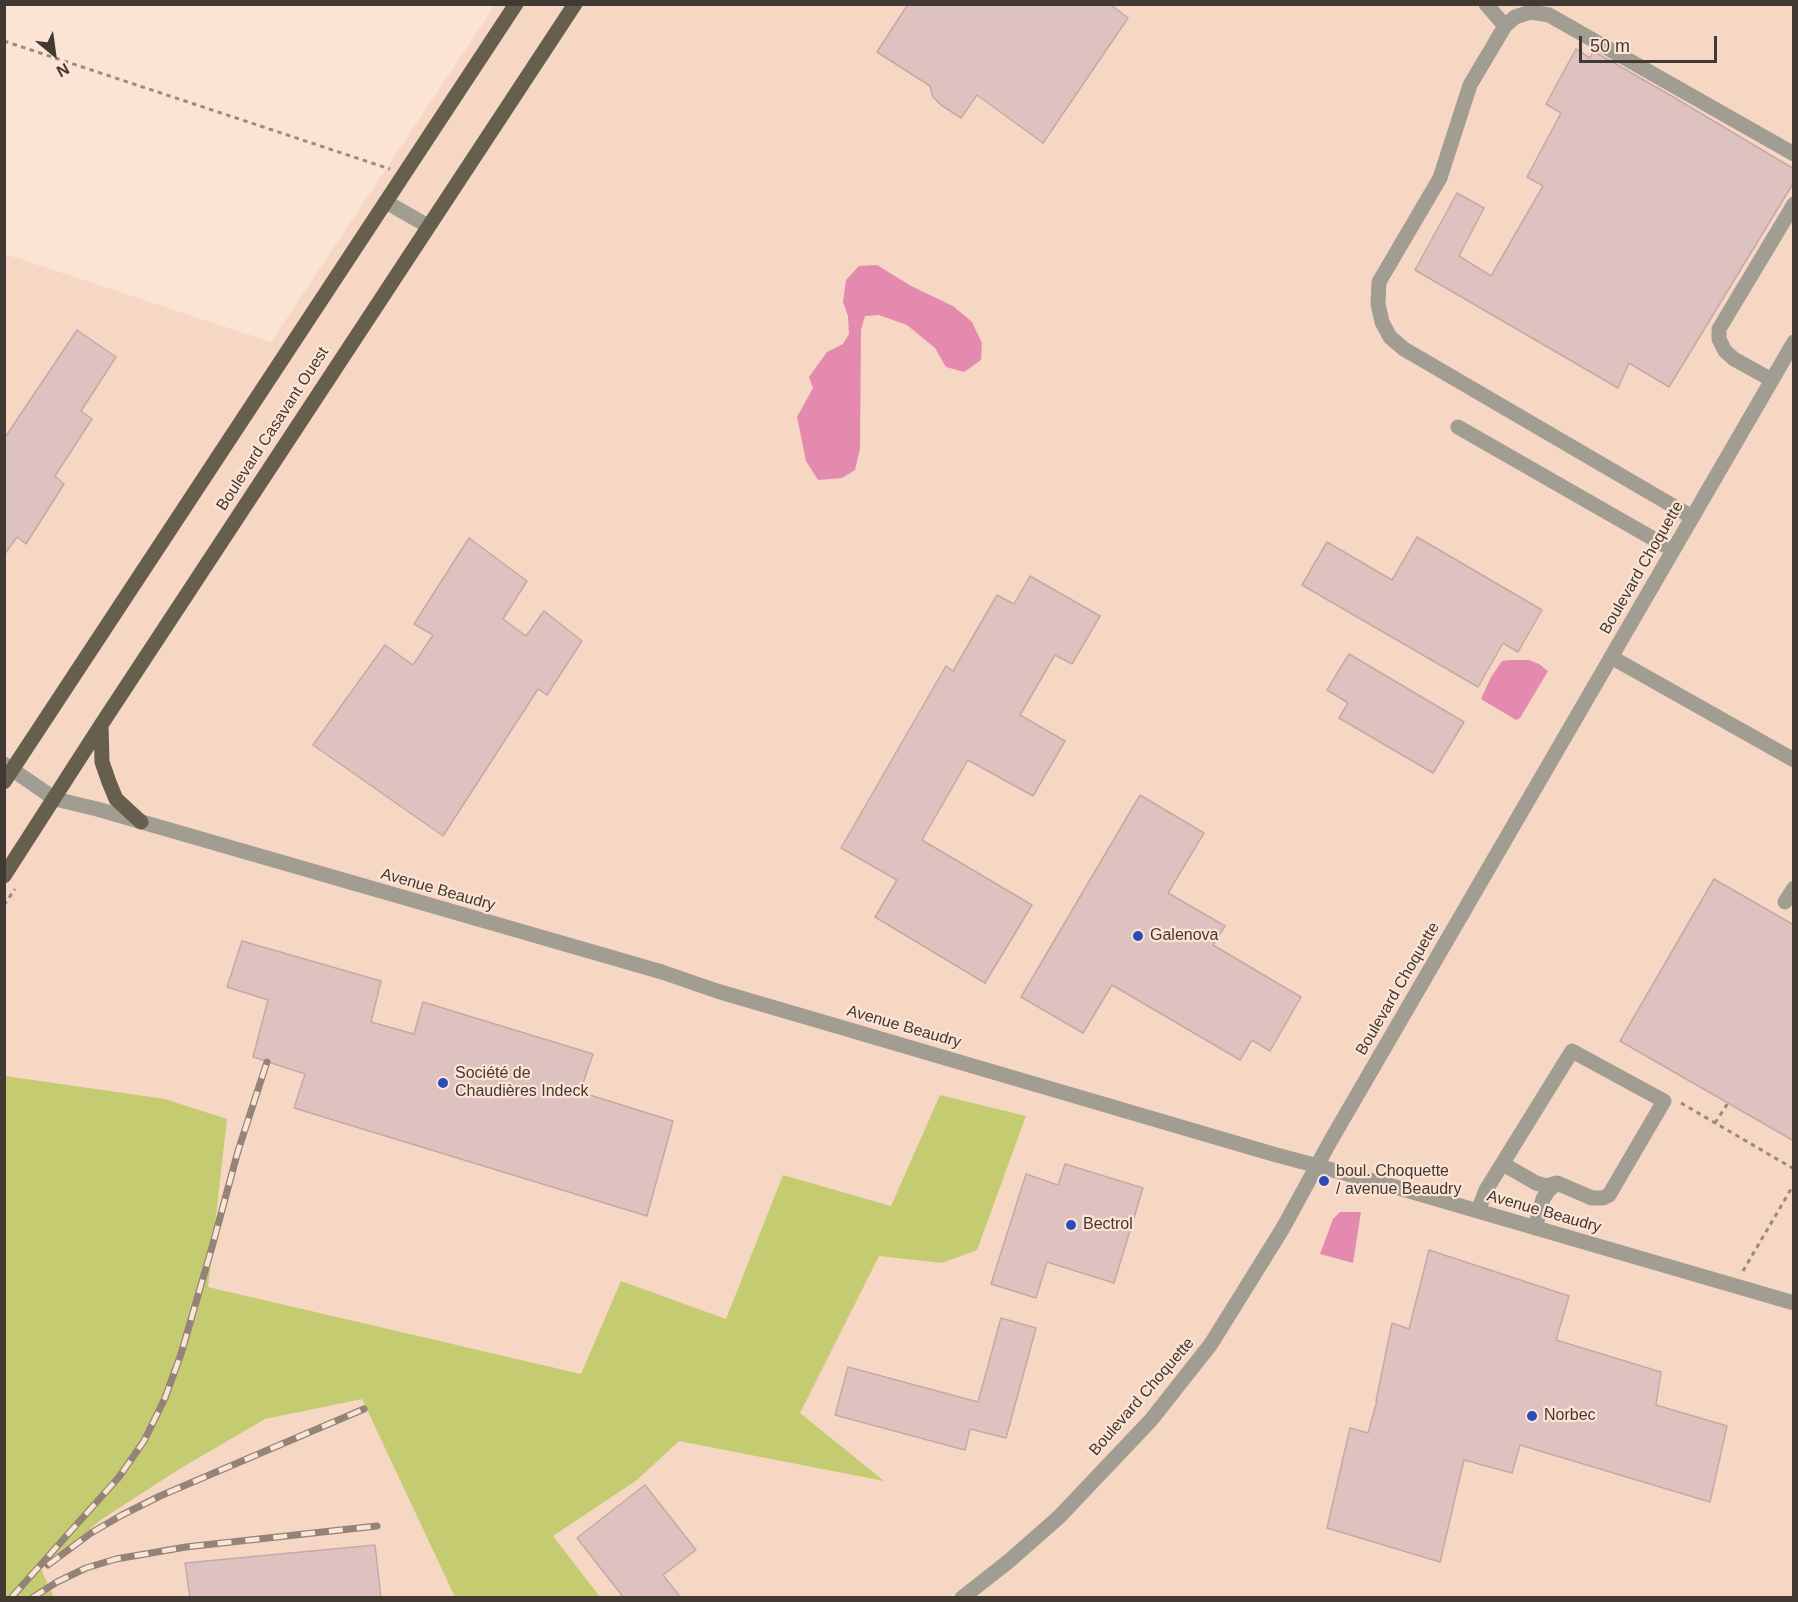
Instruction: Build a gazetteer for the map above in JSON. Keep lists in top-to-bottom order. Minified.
{"streets":{"main road":["Boulevard Casavant Ouest"],"street":["Boulevard Choquette","Avenue Beaudry"]},"crossings":[["Boulevard Casavant Ouest","Avenue Beaudry"],["Boulevard Choquette","Avenue Beaudry"]],"places":["Galenova","Société de Chaudières Indeck","boul. Choquette / avenue Beaudry","Bectrol","Norbec"],"scale_bar":"50 m","north":"bottom right"}
